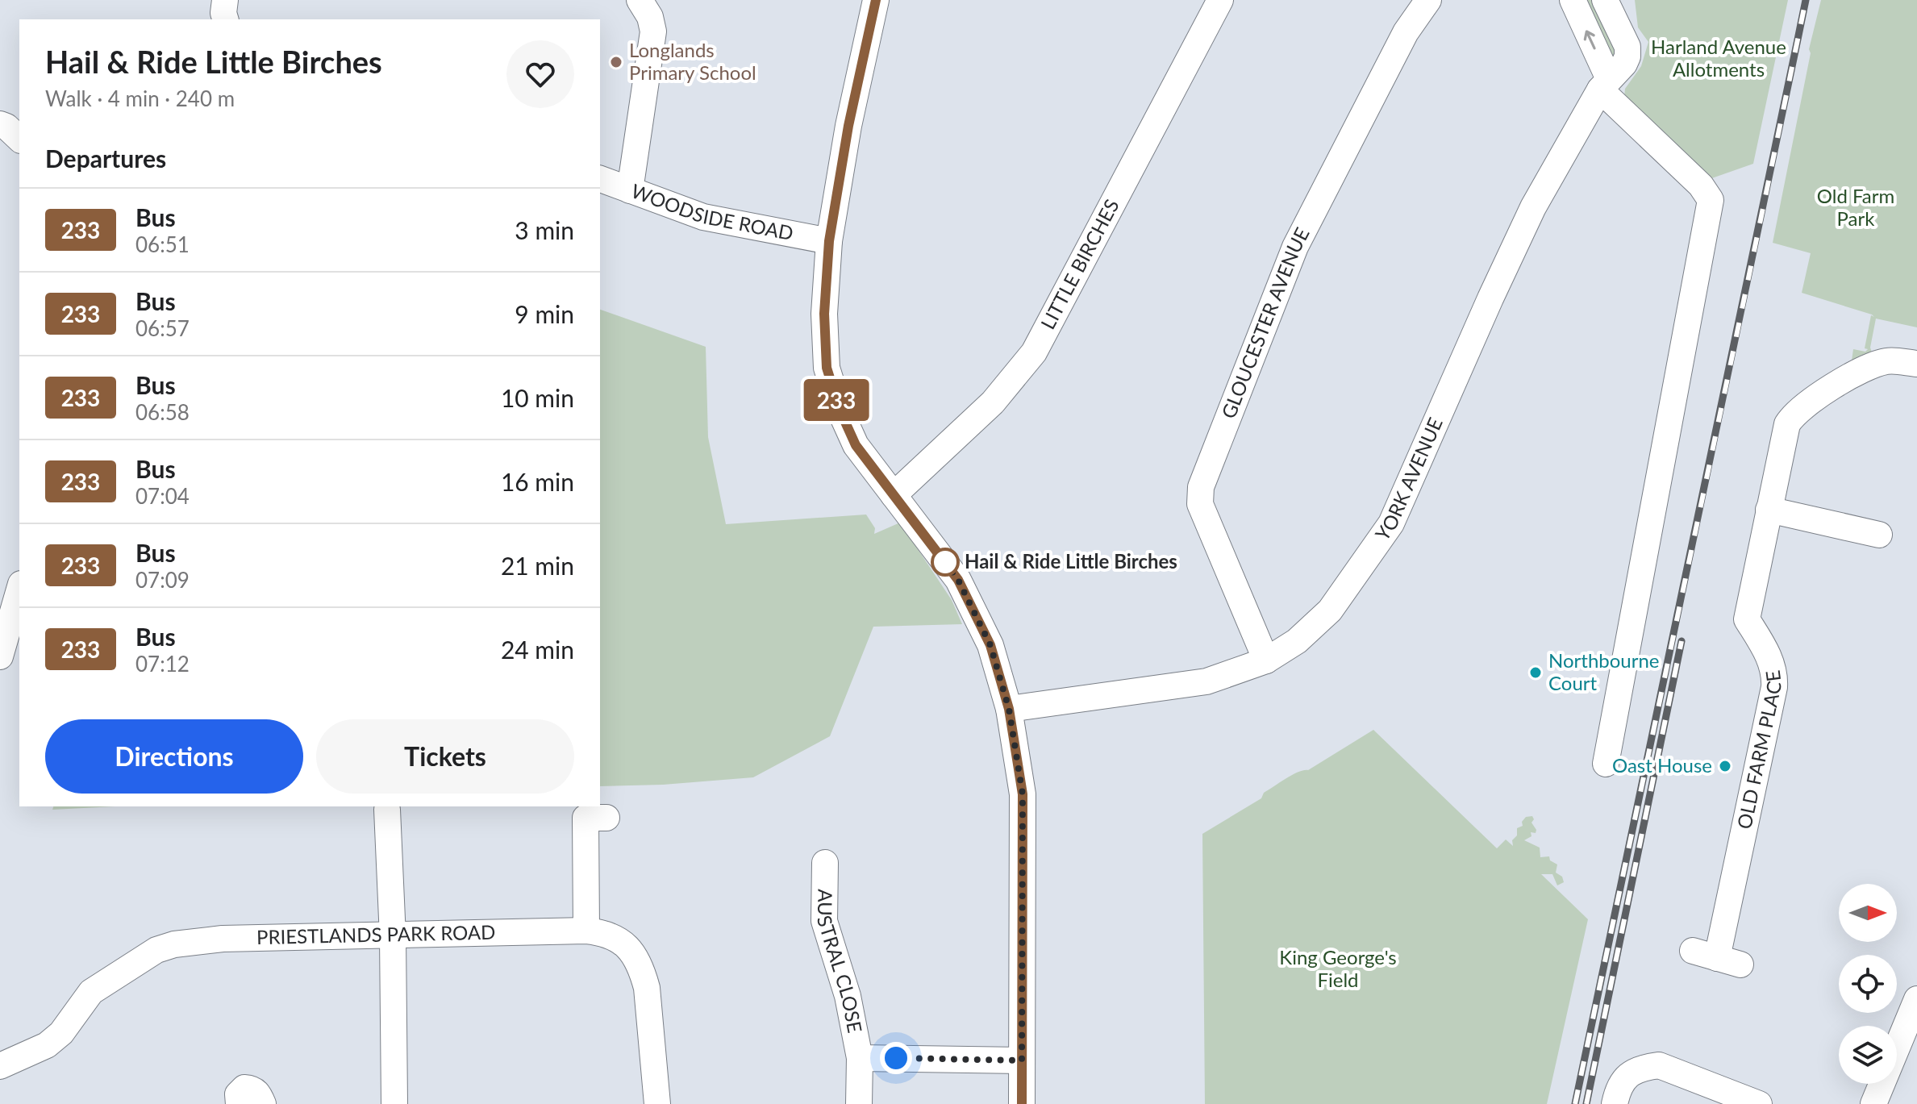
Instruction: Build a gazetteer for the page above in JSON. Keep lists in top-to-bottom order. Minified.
{"streets":{"street":["WOODSIDE ROAD","LITTLE BIRCHES","GLOUCESTER AVENUE","YORK AVENUE","OLD FARM PLACE","PRIESTLANDS PARK ROAD","AUSTRAL CLOSE"]},"crossings":[["GLOUCESTER AVENUE","YORK AVENUE"]],"parks":["Harland Avenue Allotments","Old Farm Park","King George's Field"],"places":["Longlands Primary School","Hail & Ride Little Birches","Northbourne Court","Oast House"],"lines":["bus line 233"],"north":"right","page":{"on_map":"233","heading":[["Hail & Ride Little Birches","Walk · 4 min · 240 m"],"Departures"],"list":[{"mark":"233","name":"Bus","note":"06:51","value":"3 min"},{"mark":"233","name":"Bus","note":"06:57","value":"9 min"},{"mark":"233","name":"Bus","note":"06:58","value":"10 min"},{"mark":"233","name":"Bus","note":"07:04","value":"16 min"},{"mark":"233","name":"Bus","note":"07:09","value":"21 min"},{"mark":"233","name":"Bus","note":"07:12","value":"24 min"}],"buttons":["Directions","Tickets"]}}
